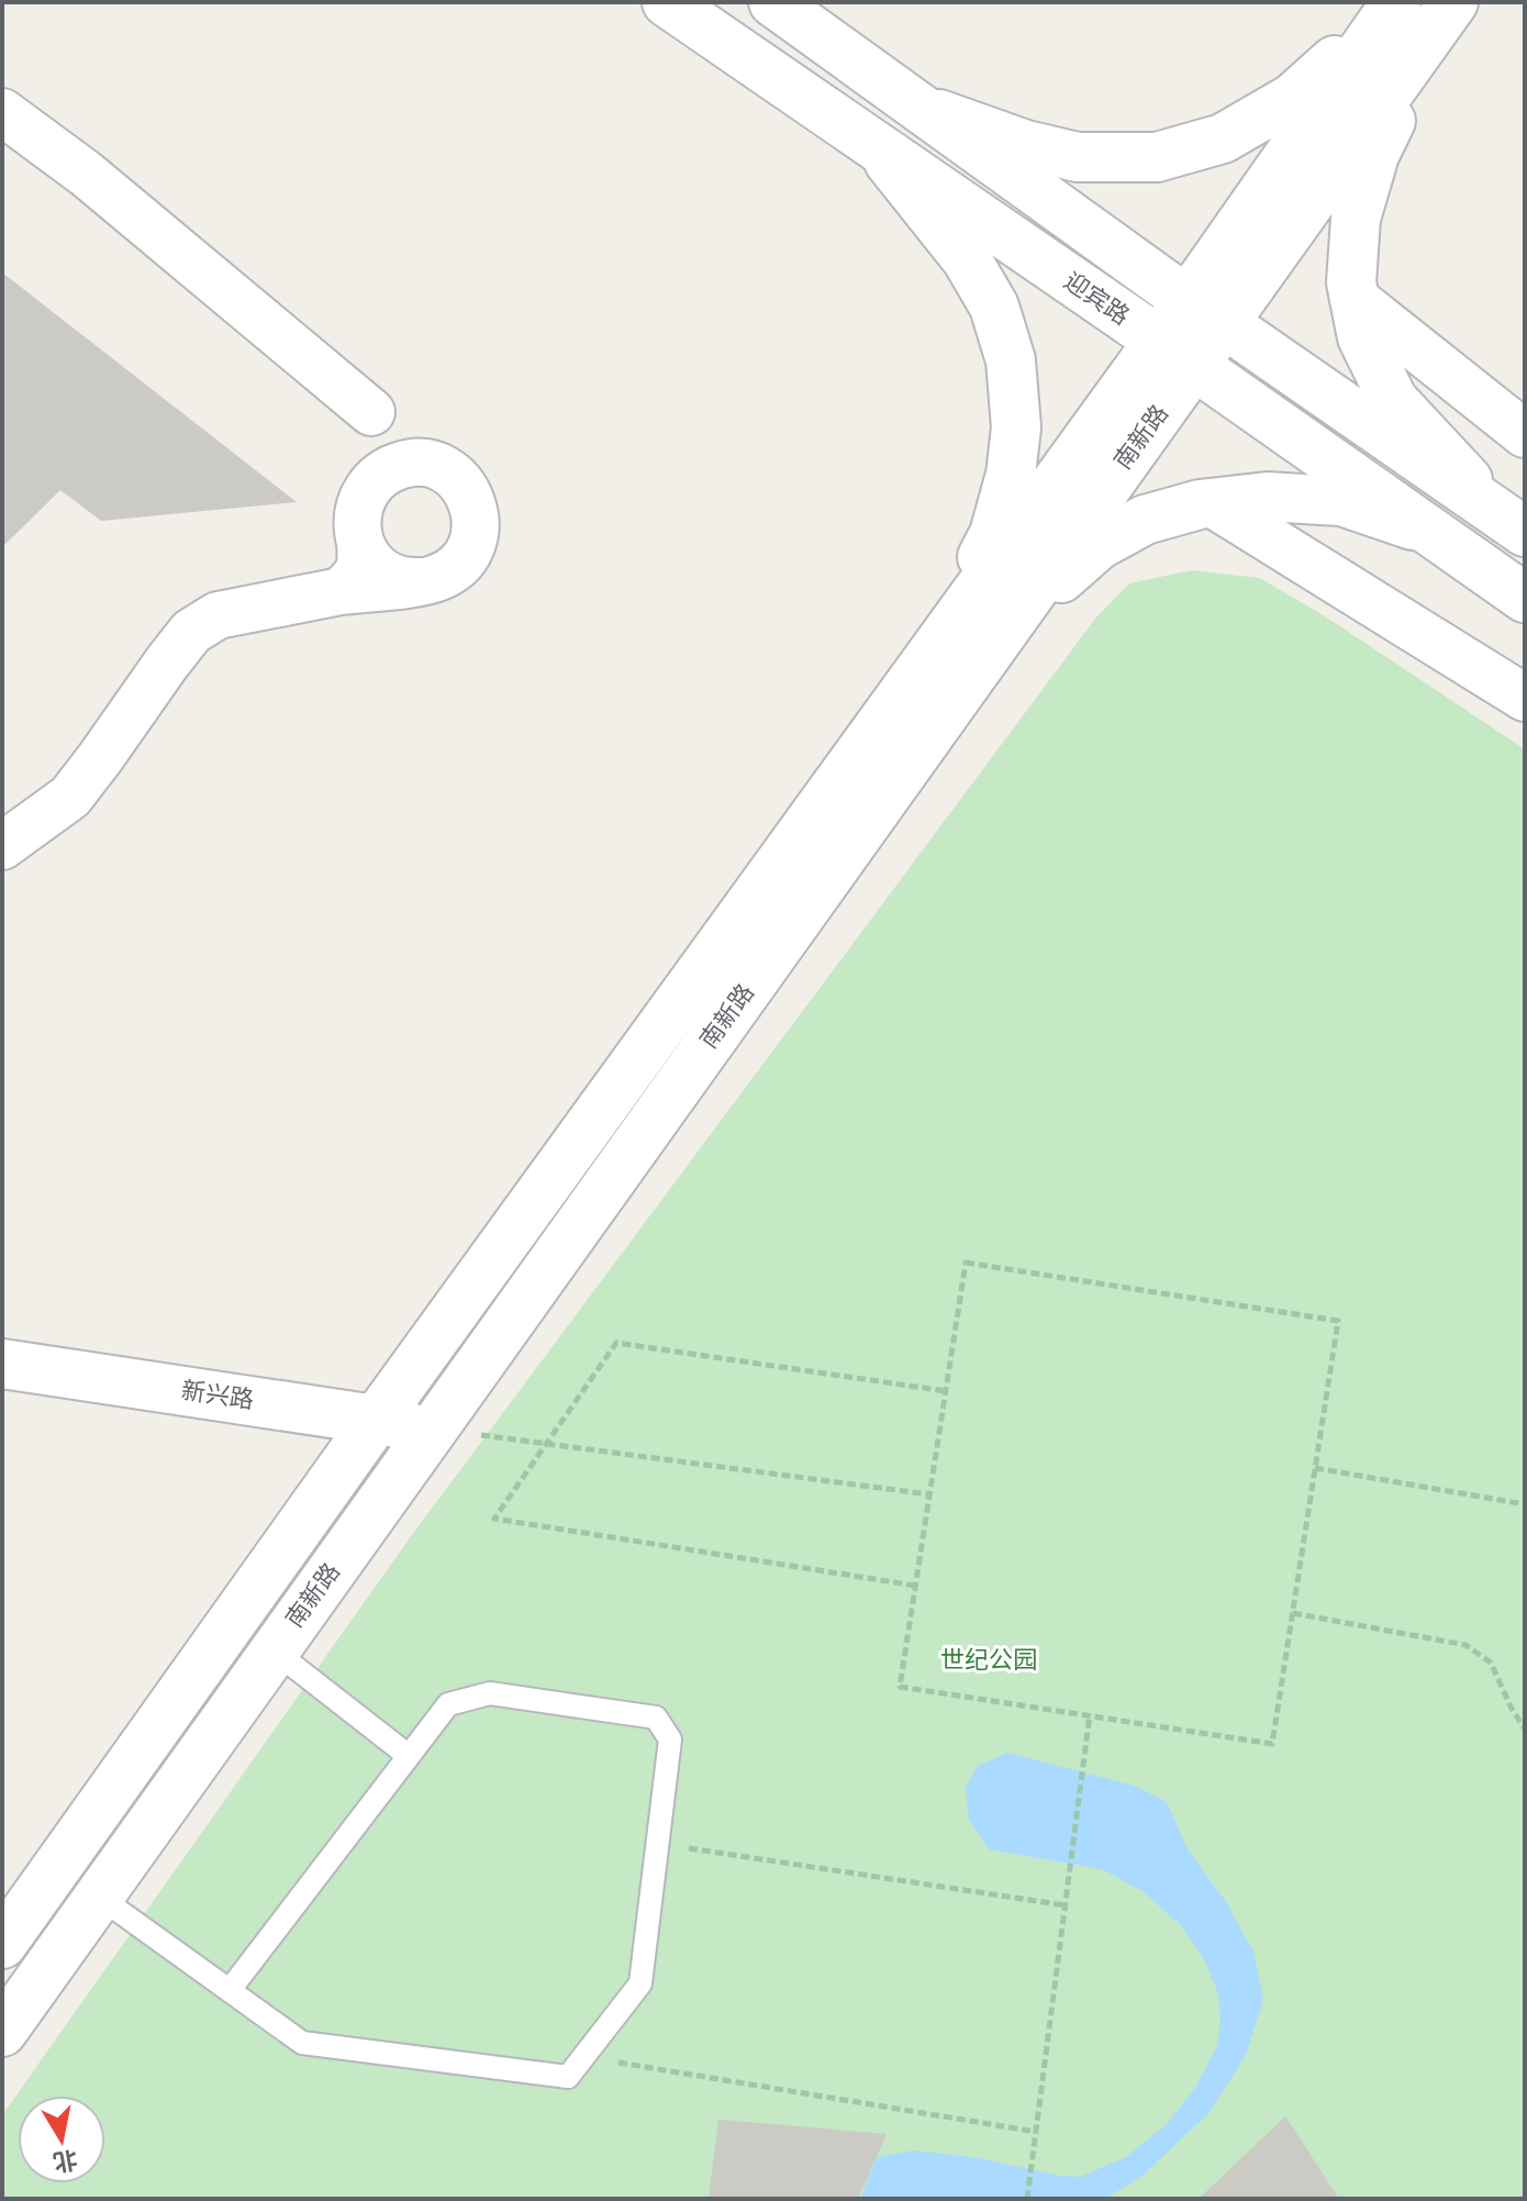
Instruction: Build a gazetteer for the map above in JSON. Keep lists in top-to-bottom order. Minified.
{"streets":{"street":["迎宾路","南新路","新兴路"]},"crossings":[["迎宾路","南新路"],["南新路","新兴路"]],"parks":["世纪公园"],"north":"bottom"}
